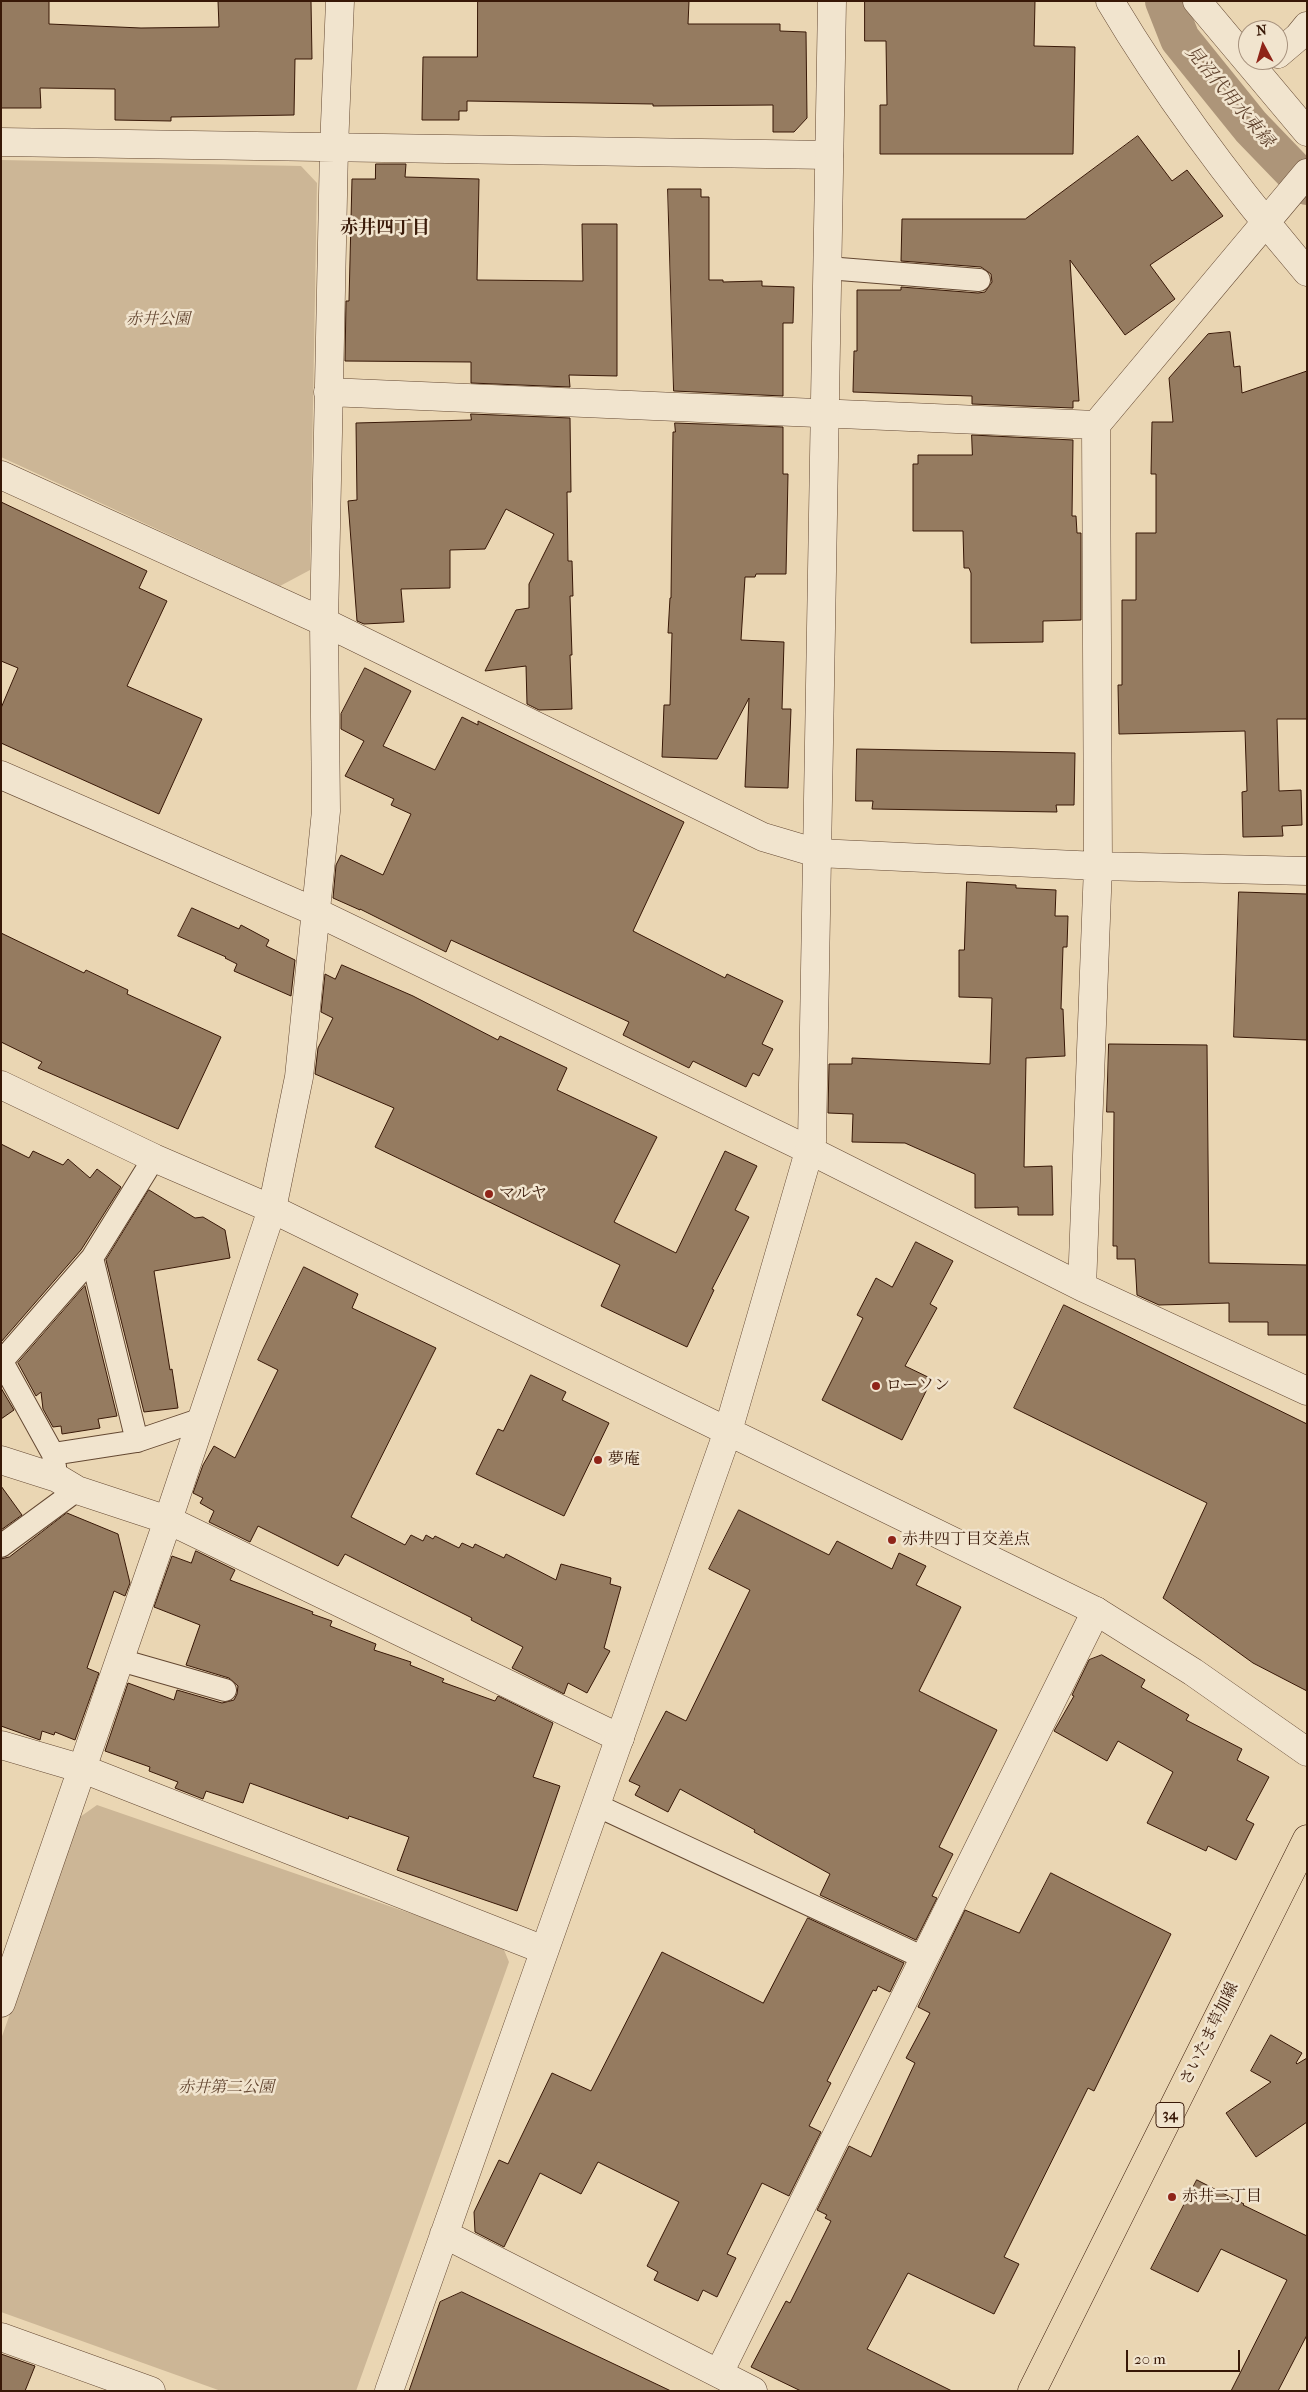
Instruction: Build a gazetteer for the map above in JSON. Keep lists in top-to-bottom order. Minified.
{"streets":{"main road":["さいたま草加線","34"]},"districts":["赤井四丁目"],"water":["見沼代用水東縁"],"parks":["赤井公園","赤井第二公園"],"places":["マルヤ","ローソン","夢庵","赤井四丁目交差点","赤井二丁目"],"scale_bar":"20 m","north":"top"}
